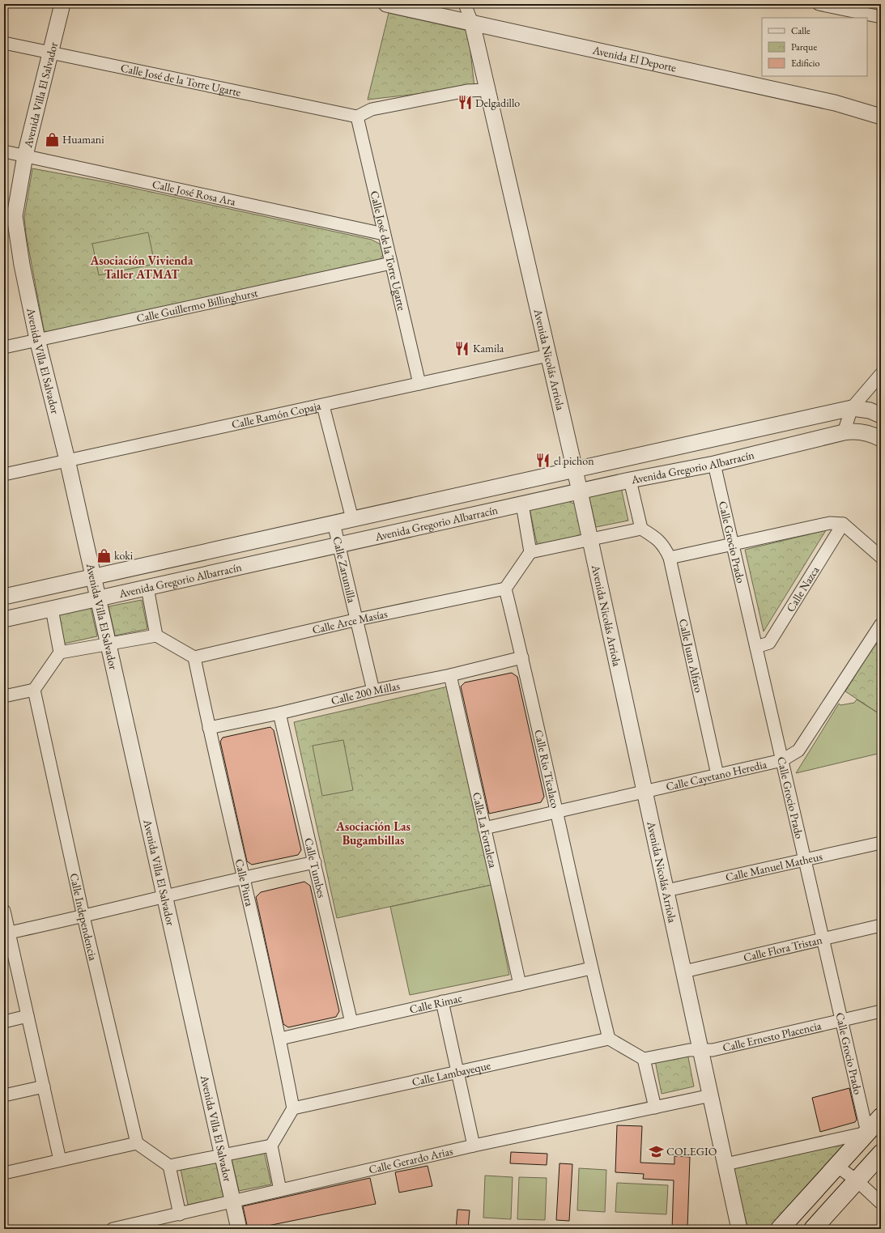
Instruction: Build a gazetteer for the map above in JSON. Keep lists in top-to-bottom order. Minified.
{"streets":{"street":["Avenida El Deporte","Calle José de la Torre Ugarte","Avenida Villa El Salvador","Calle José Rosa Ara","Calle Guillermo Billinghurst","Avenida Nicolás Arriola","Calle Ramón Copaja","Avenida Gregorio Albarracín","Calle Grocio Prado","Calle Zarumilla","Calle Nazca","Calle Arce Masías","Calle Juan Alfaro","Calle 200 Millas","Calle Rio Ticalaco","Calle Cayetano Heredia","Calle La Fortaleza","Calle Manuel Matheus","Calle Tumbes","Calle Piura","Calle Independencia","Calle Flora Tristan","Calle Rimac","Calle Ernesto Placencia","Calle Lambayeque","Calle Gerardo Arias"]},"crossings":[["Avenida El Deporte","Avenida Nicolás Arriola"],["Calle José de la Torre Ugarte","Avenida Villa El Salvador"],["Calle José de la Torre Ugarte","Calle José Rosa Ara"],["Calle José de la Torre Ugarte","Calle Guillermo Billinghurst"],["Calle José de la Torre Ugarte","Calle Ramón Copaja"],["Avenida Villa El Salvador","Calle José Rosa Ara"],["Avenida Villa El Salvador","Calle Guillermo Billinghurst"],["Avenida Villa El Salvador","Calle Ramón Copaja"],["Avenida Villa El Salvador","Avenida Gregorio Albarracín"],["Avenida Villa El Salvador","Calle Gerardo Arias"],["Avenida Nicolás Arriola","Calle Ramón Copaja"],["Avenida Nicolás Arriola","Avenida Gregorio Albarracín"],["Avenida Nicolás Arriola","Calle Cayetano Heredia"],["Avenida Nicolás Arriola","Calle Manuel Matheus"],["Avenida Nicolás Arriola","Calle Flora Tristan"],["Avenida Nicolás Arriola","Calle Ernesto Placencia"],["Avenida Nicolás Arriola","Calle Gerardo Arias"],["Avenida Gregorio Albarracín","Calle Grocio Prado"],["Avenida Gregorio Albarracín","Calle Zarumilla"],["Calle Grocio Prado","Calle Nazca"],["Calle Grocio Prado","Calle Cayetano Heredia"],["Calle Grocio Prado","Calle Manuel Matheus"],["Calle Grocio Prado","Calle Flora Tristan"],["Calle Grocio Prado","Calle Ernesto Placencia"],["Calle Zarumilla","Calle Arce Masías"],["Calle Zarumilla","Calle 200 Millas"],["Calle Arce Masías","Calle Rio Ticalaco"],["Calle Arce Masías","Calle Piura"],["Calle Juan Alfaro","Calle Cayetano Heredia"],["Calle 200 Millas","Calle Rio Ticalaco"],["Calle 200 Millas","Calle La Fortaleza"],["Calle 200 Millas","Calle Tumbes"],["Calle 200 Millas","Calle Piura"],["Calle Rio Ticalaco","Calle Cayetano Heredia"],["Calle Rio Ticalaco","Calle Rimac"],["Calle Rio Ticalaco","Calle Lambayeque"],["Calle Cayetano Heredia","Calle La Fortaleza"],["Calle La Fortaleza","Calle Rimac"],["Calle Tumbes","Calle Rimac"],["Calle Piura","Calle Rimac"],["Calle Piura","Calle Lambayeque"]],"districts":["Asociación Vivienda Taller ATMAT","Asociación Las Bugambillas"],"places":{"restaurant":["Delgadillo","Kamila","el pichon"],"shop":["Huamani","koki"],"school or university":["COLEGIO"]},"legend":["Calle","Parque","Edificio"]}
